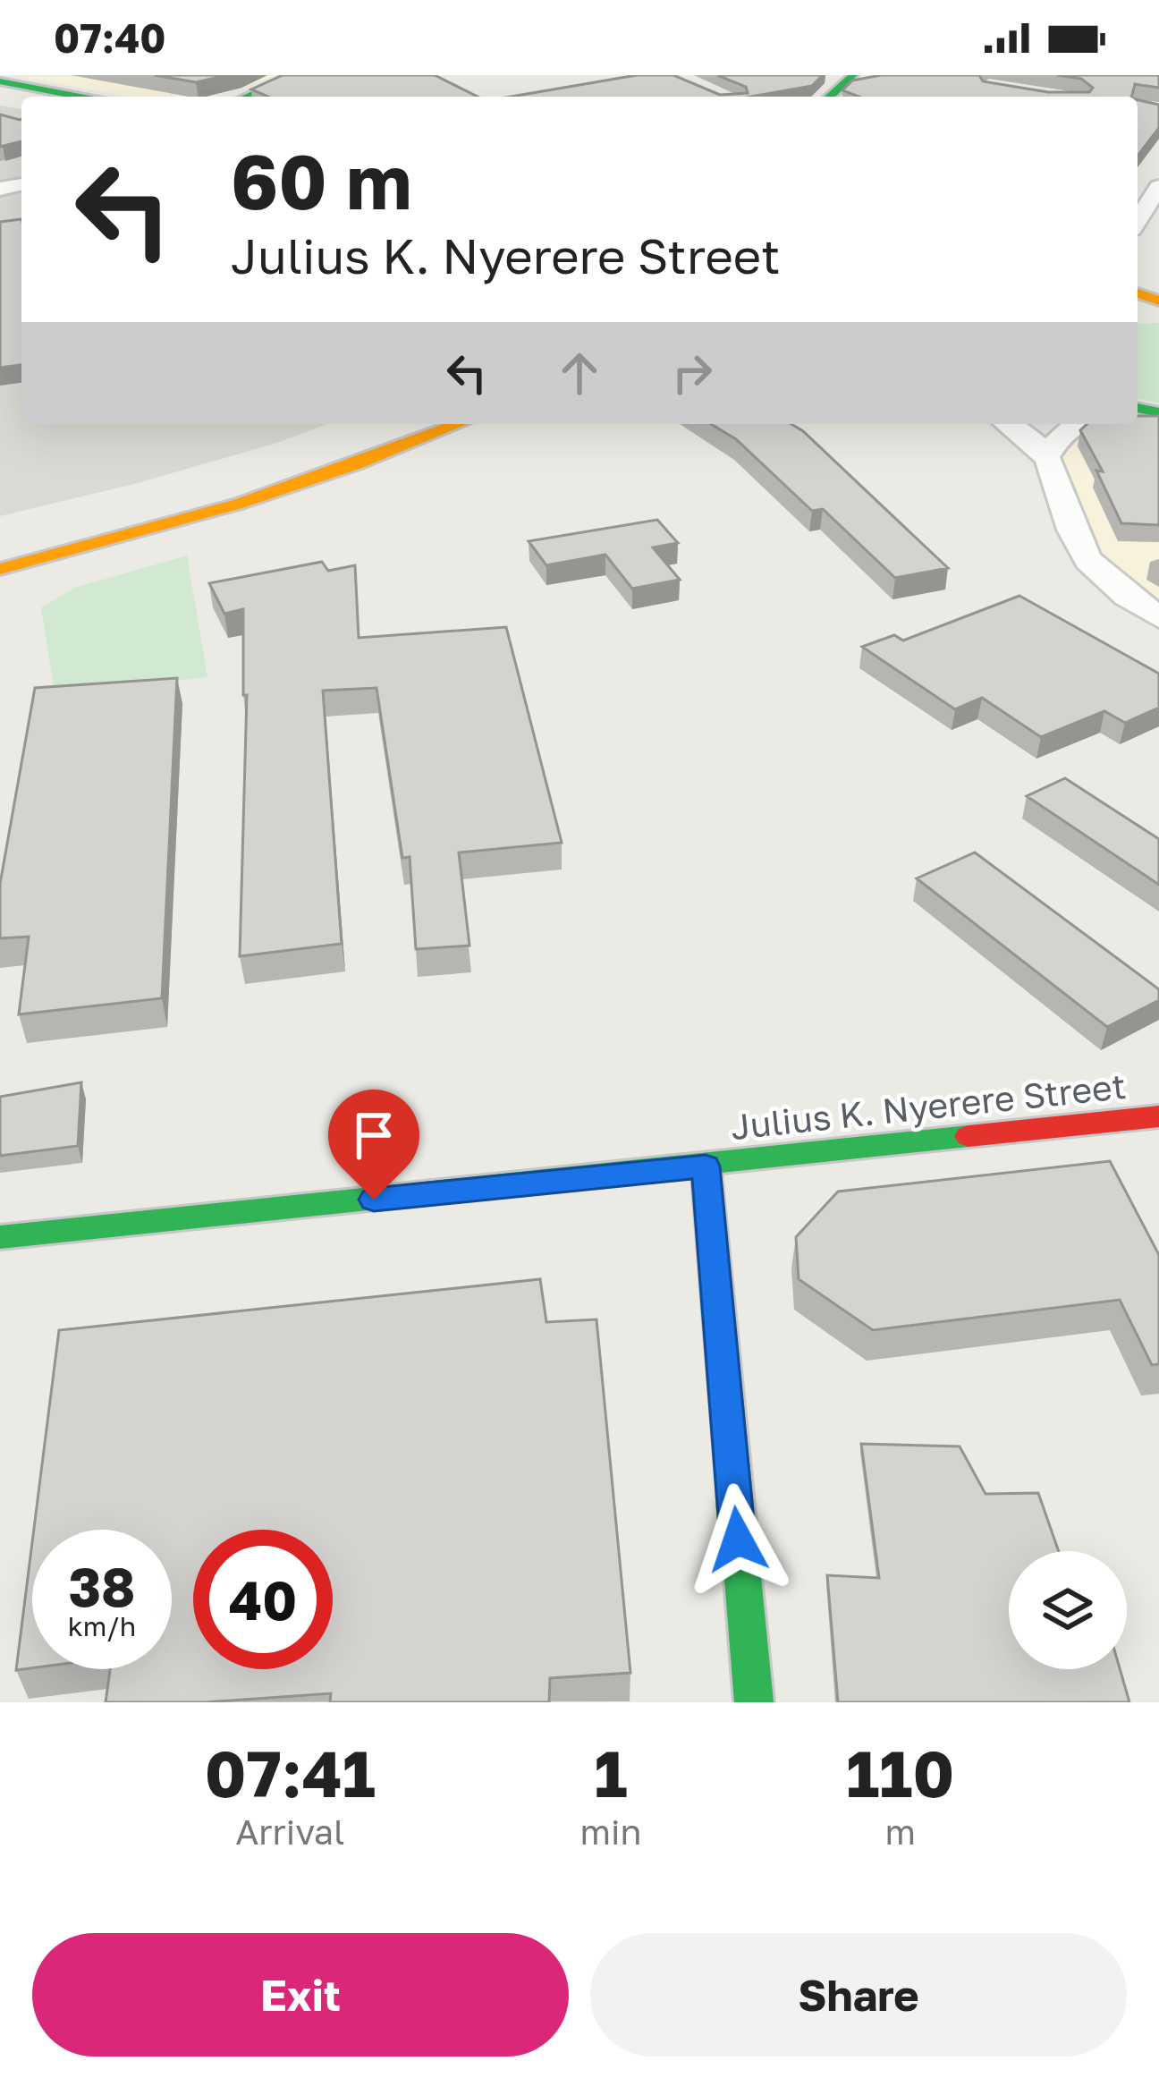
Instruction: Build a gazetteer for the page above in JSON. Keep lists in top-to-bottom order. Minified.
{"streets":{"street":["Julius K. Nyerere Street"]},"page":{"status":"07:40","turn":["60 m","Julius K. Nyerere Street"],"speed":"38 km/h","limit":"40","eta":["07:41","Arrival","1","min","110","m"],"buttons":["Exit","Share"]}}
